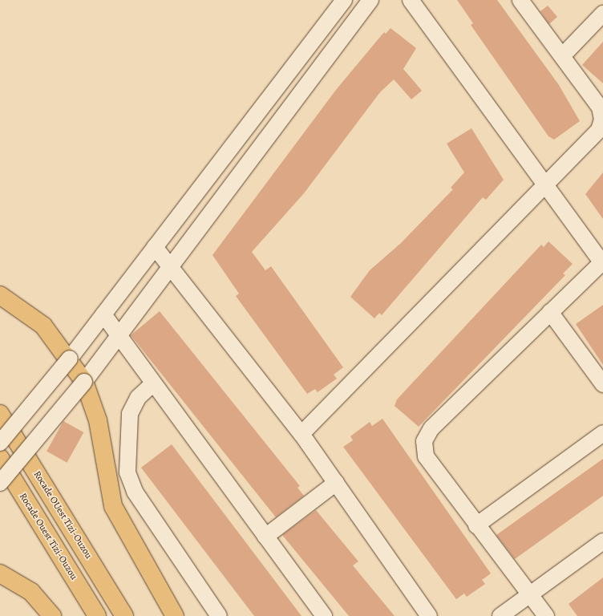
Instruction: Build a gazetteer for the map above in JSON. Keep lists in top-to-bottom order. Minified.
{"streets":{"highway":["Rocade OUest Tizi-Ouzou","Rocade Ouest Tizi-Ouzou"]}}
